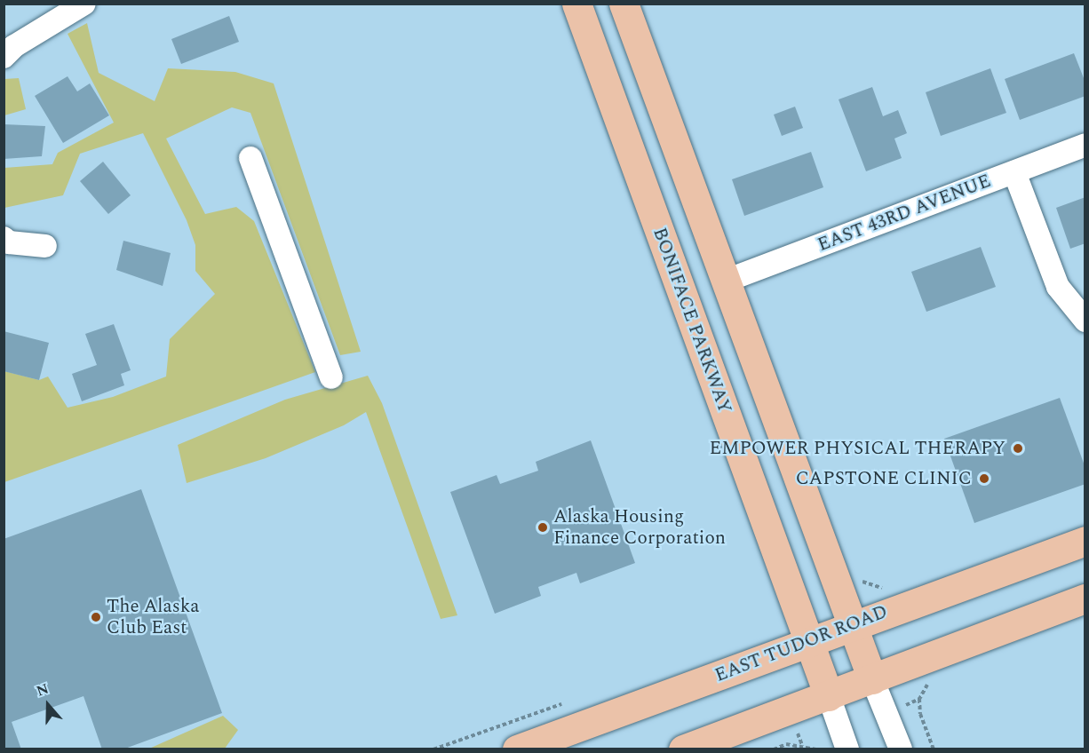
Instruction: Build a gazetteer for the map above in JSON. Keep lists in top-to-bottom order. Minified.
{"streets":{"main road":["BONIFACE PARKWAY","EAST TUDOR ROAD"],"street":["EAST 43RD AVENUE"]},"crossings":[["BONIFACE PARKWAY","EAST TUDOR ROAD"]],"places":["EMPOWER PHYSICAL THERAPY","CAPSTONE CLINIC","Alaska Housing Finance Corporation","The Alaska Club East"],"north":"top"}
